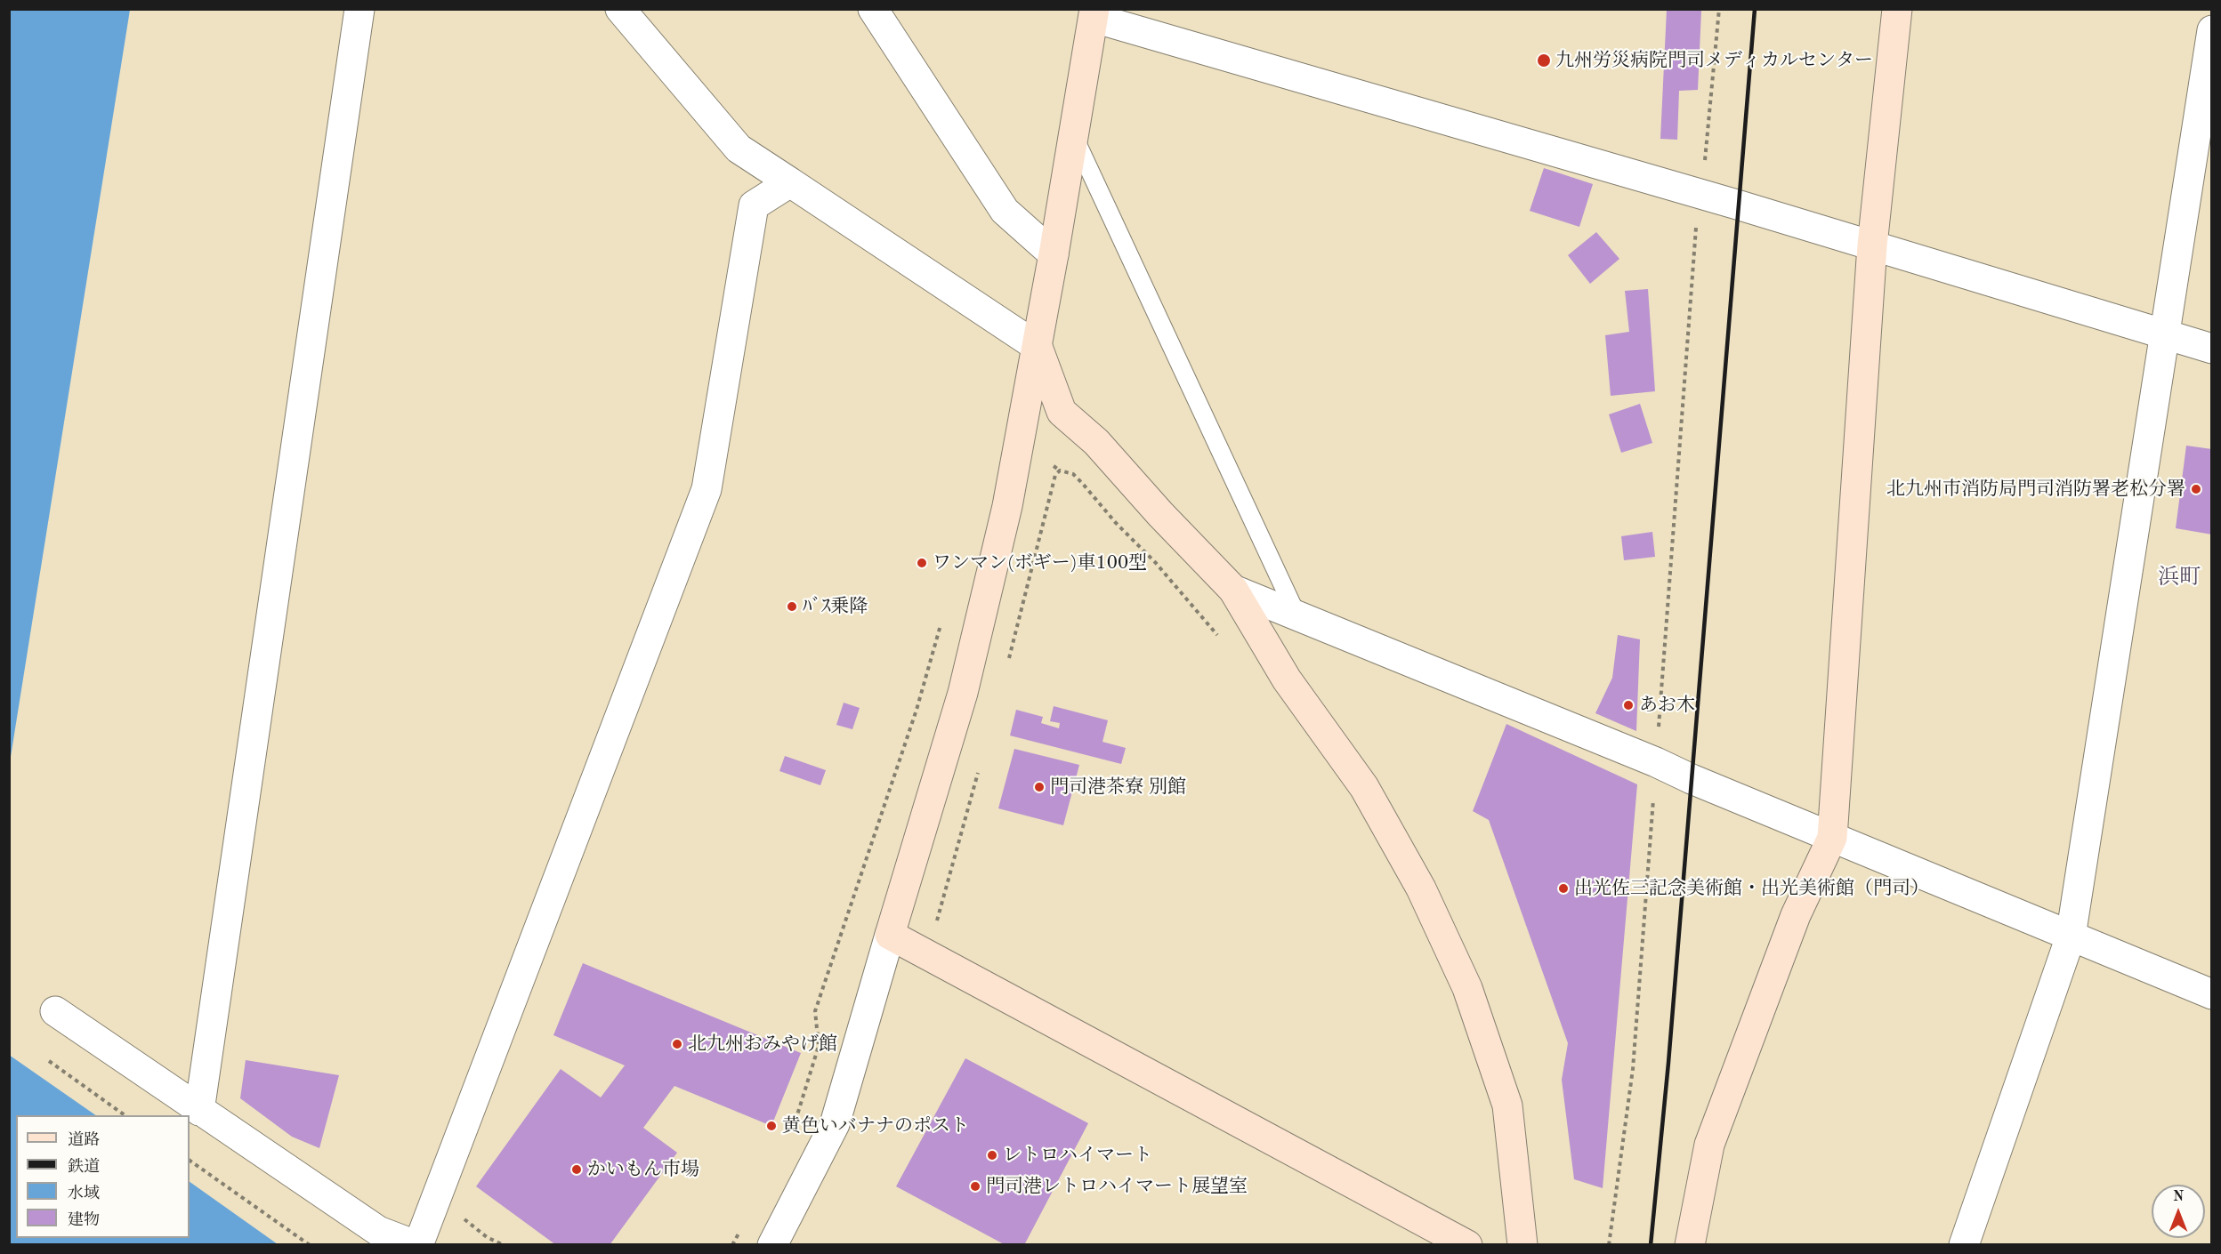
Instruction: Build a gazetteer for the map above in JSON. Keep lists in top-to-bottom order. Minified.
{"districts":["浜町"],"places":["九州労災病院門司メディカルセンター","北九州市消防局門司消防署老松分署","ワンマン(ボギー)車100型","ﾊﾞｽ乗降","あお木","門司港茶寮 別館","出光佐三記念美術館・出光美術館（門司）","北九州おみやげ館","黄色いバナナのポスト","レトロハイマート","かいもん市場","門司港レトロハイマート展望室"],"legend":["道路","鉄道","水域","建物"],"north":"top"}
